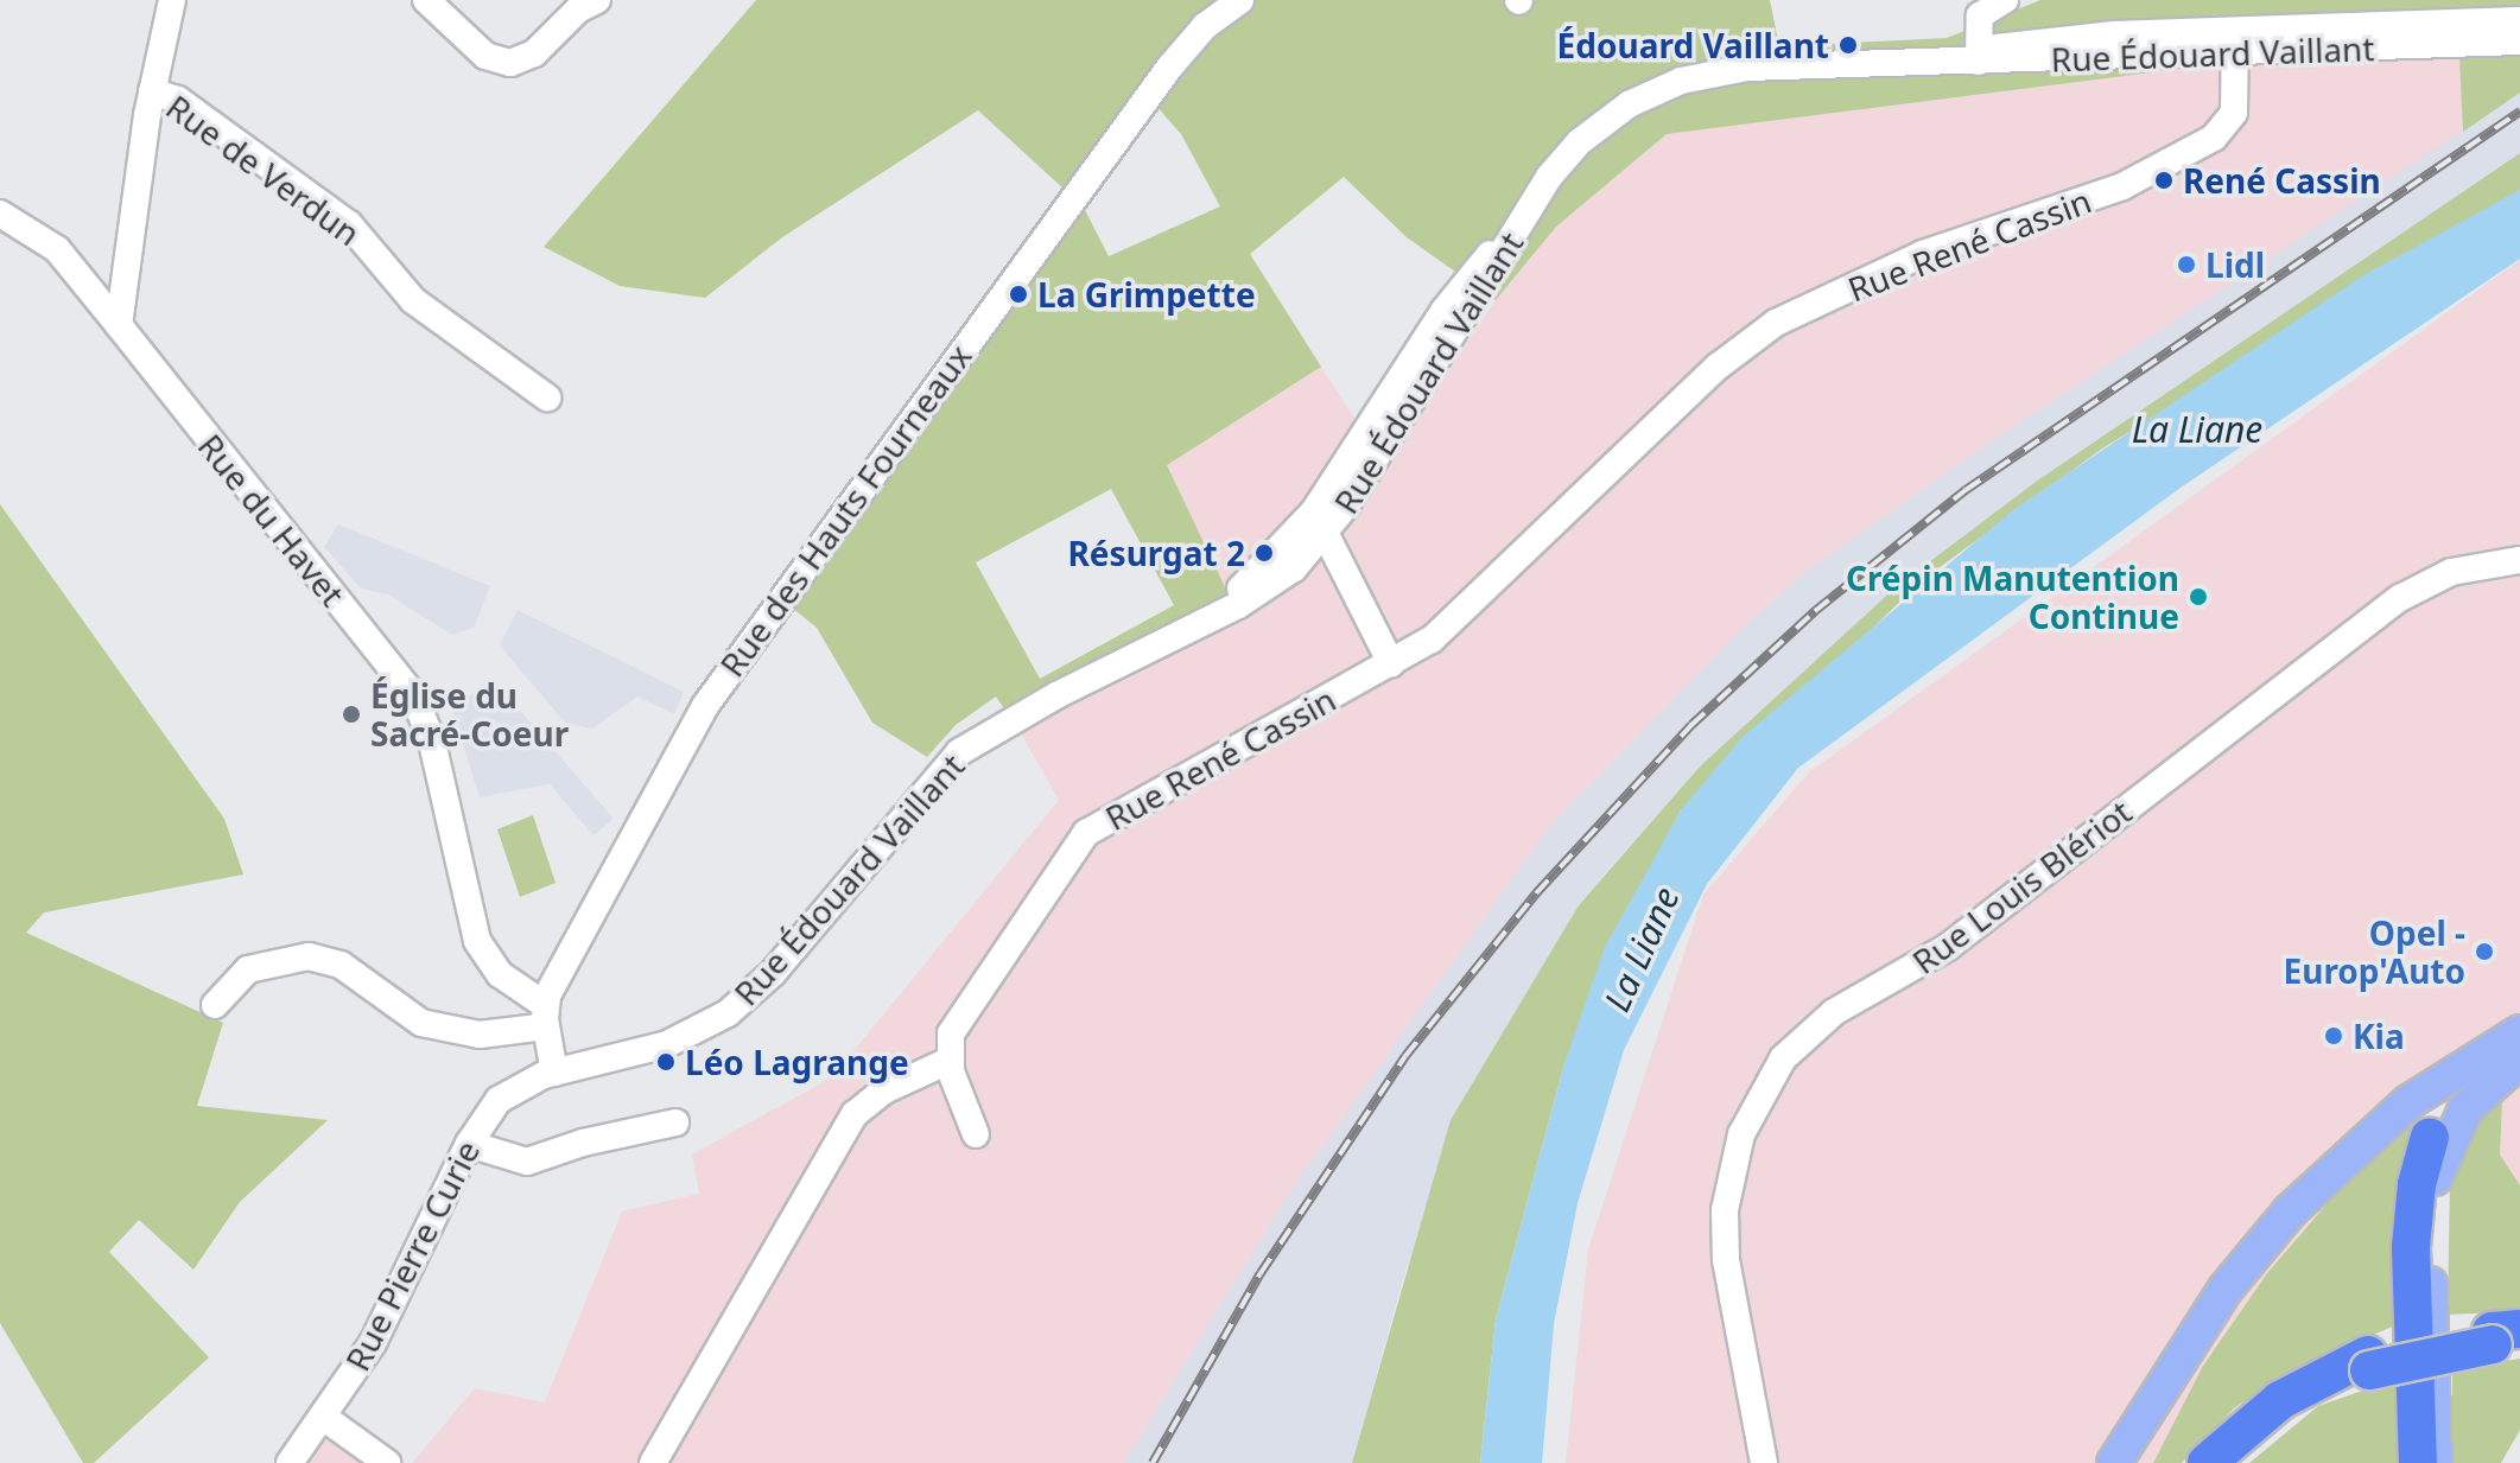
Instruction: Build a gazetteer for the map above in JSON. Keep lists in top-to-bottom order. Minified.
{"streets":{"street":["Rue Édouard Vaillant","Rue de Verdun","Rue René Cassin","Rue des Hauts Fourneaux","Rue du Havet","Rue Louis Blériot","Rue Pierre Curie"]},"crossings":[["Rue Édouard Vaillant","Rue René Cassin"],["Rue Édouard Vaillant","Rue Pierre Curie"],["Rue des Hauts Fourneaux","Rue du Havet"]],"water":["La Liane"],"places":["Édouard Vaillant","René Cassin","Lidl","La Grimpette","Résurgat 2","Crépin Manutention Continue","Église du Sacré-Coeur","Opel - Europ'Auto","Kia","Léo Lagrange"]}
